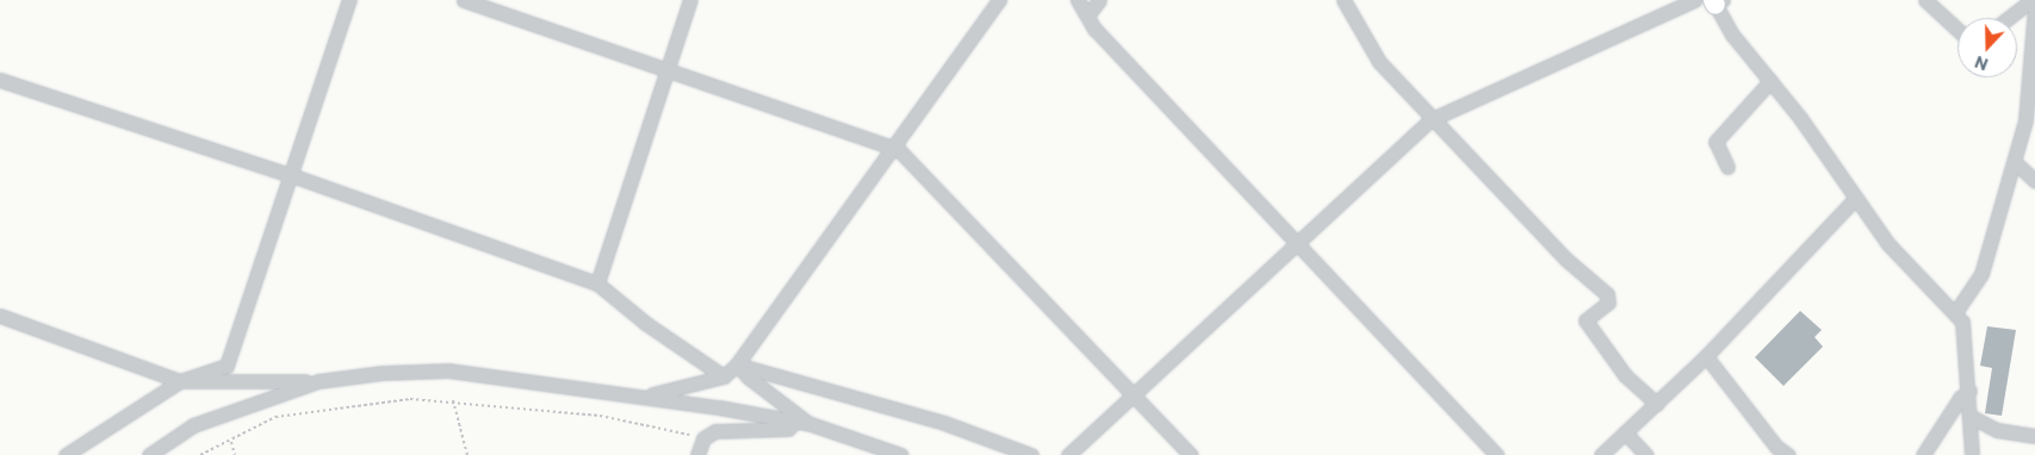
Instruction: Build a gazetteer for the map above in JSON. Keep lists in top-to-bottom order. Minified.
{"north":"bottom"}
